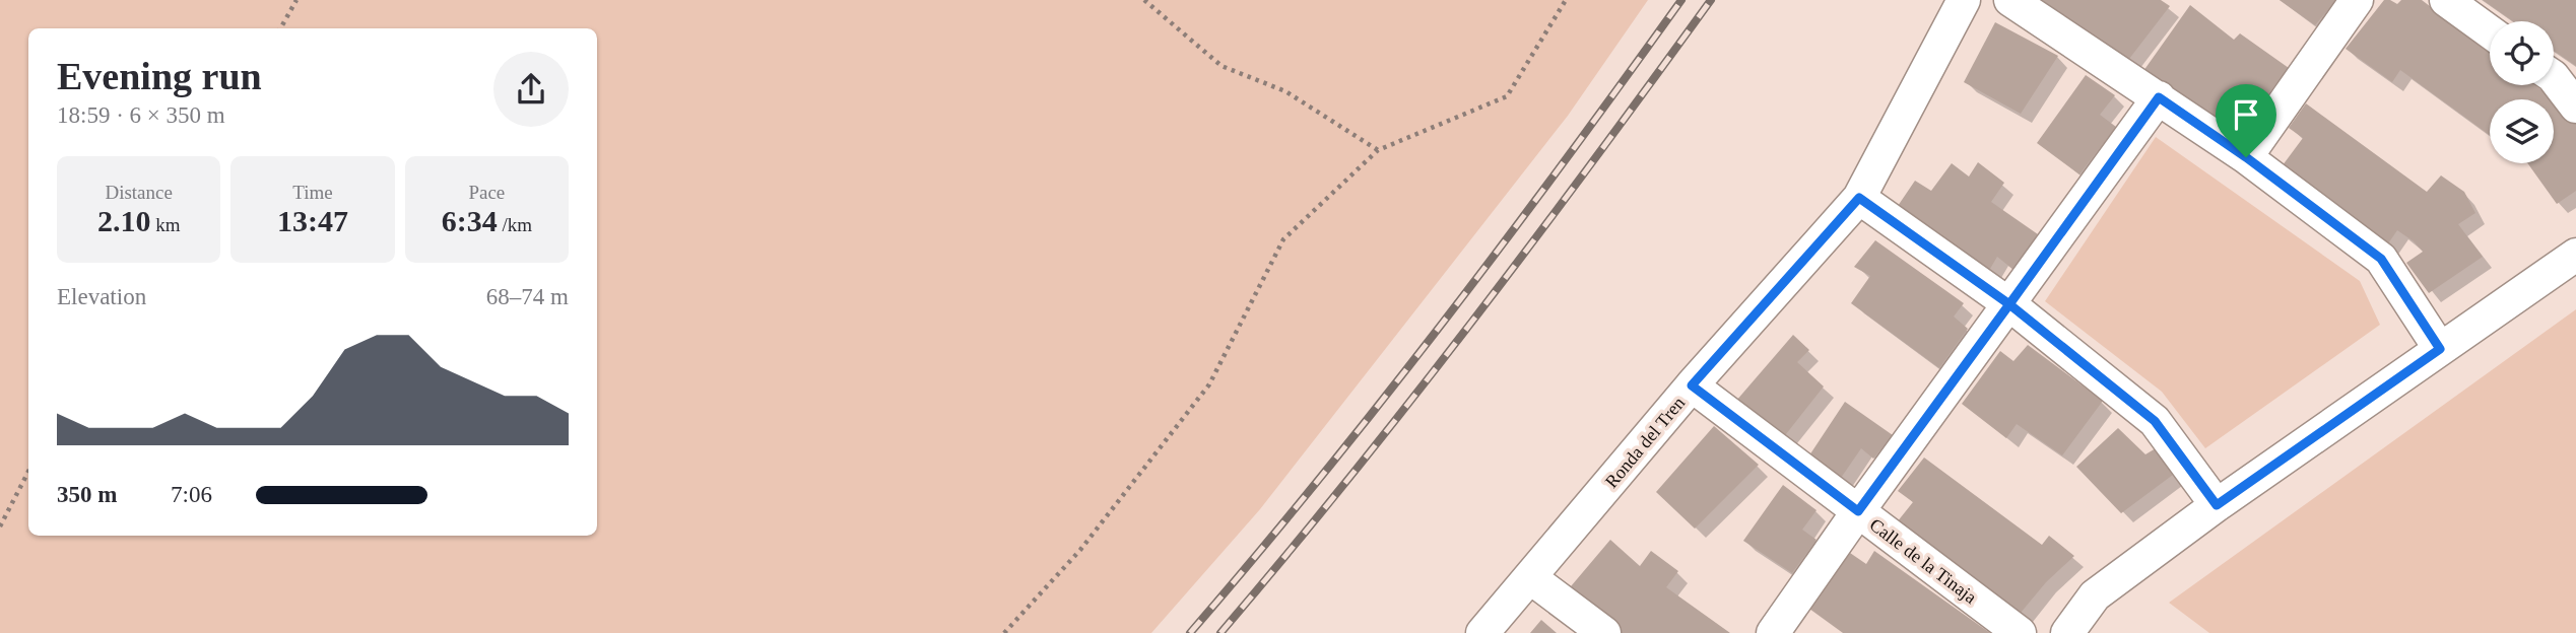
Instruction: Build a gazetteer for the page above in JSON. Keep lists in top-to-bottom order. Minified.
{"streets":{"street":["Ronda del Tren","Calle de la Tinaja"]},"crossings":[["Ronda del Tren","Calle de la Tinaja"]],"page":{"heading":["Evening run","18:59 · 6 × 350 m"],"stats":[["Distance","2.10 km"],["Time","13:47"],["Pace","6:34 /km"]],"chart":["Elevation","68–74 m"],"list":[{"name":"350 m","note":"7:06"}]}}
